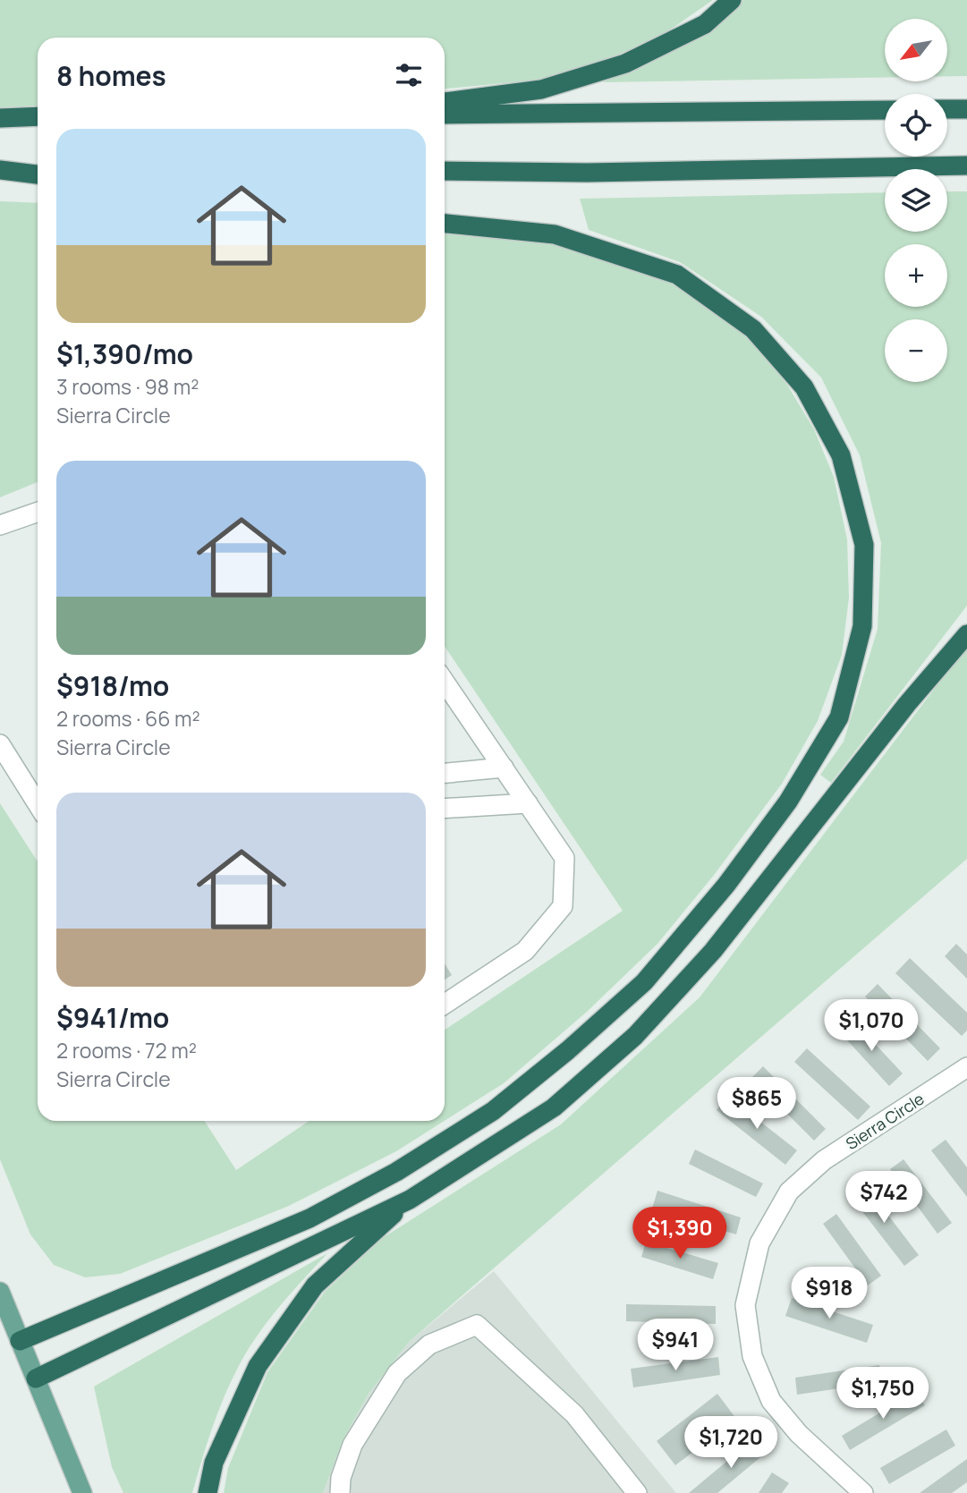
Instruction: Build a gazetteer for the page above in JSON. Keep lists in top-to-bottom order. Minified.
{"streets":{"street":["Sierra Circle"]},"north":"bottom left","page":{"map_buttons":["+","−"],"heading":"8 homes","list":[{"name":"$1,390/mo","note":"3 rooms · 98 m² · Sierra Circle"},{"name":"$918/mo","note":"2 rooms · 66 m² · Sierra Circle"},{"name":"$941/mo","note":"2 rooms · 72 m² · Sierra Circle"}],"price":["$1,070","$865","$742","$1,390","$918","$941","$1,750","$1,720"]}}
